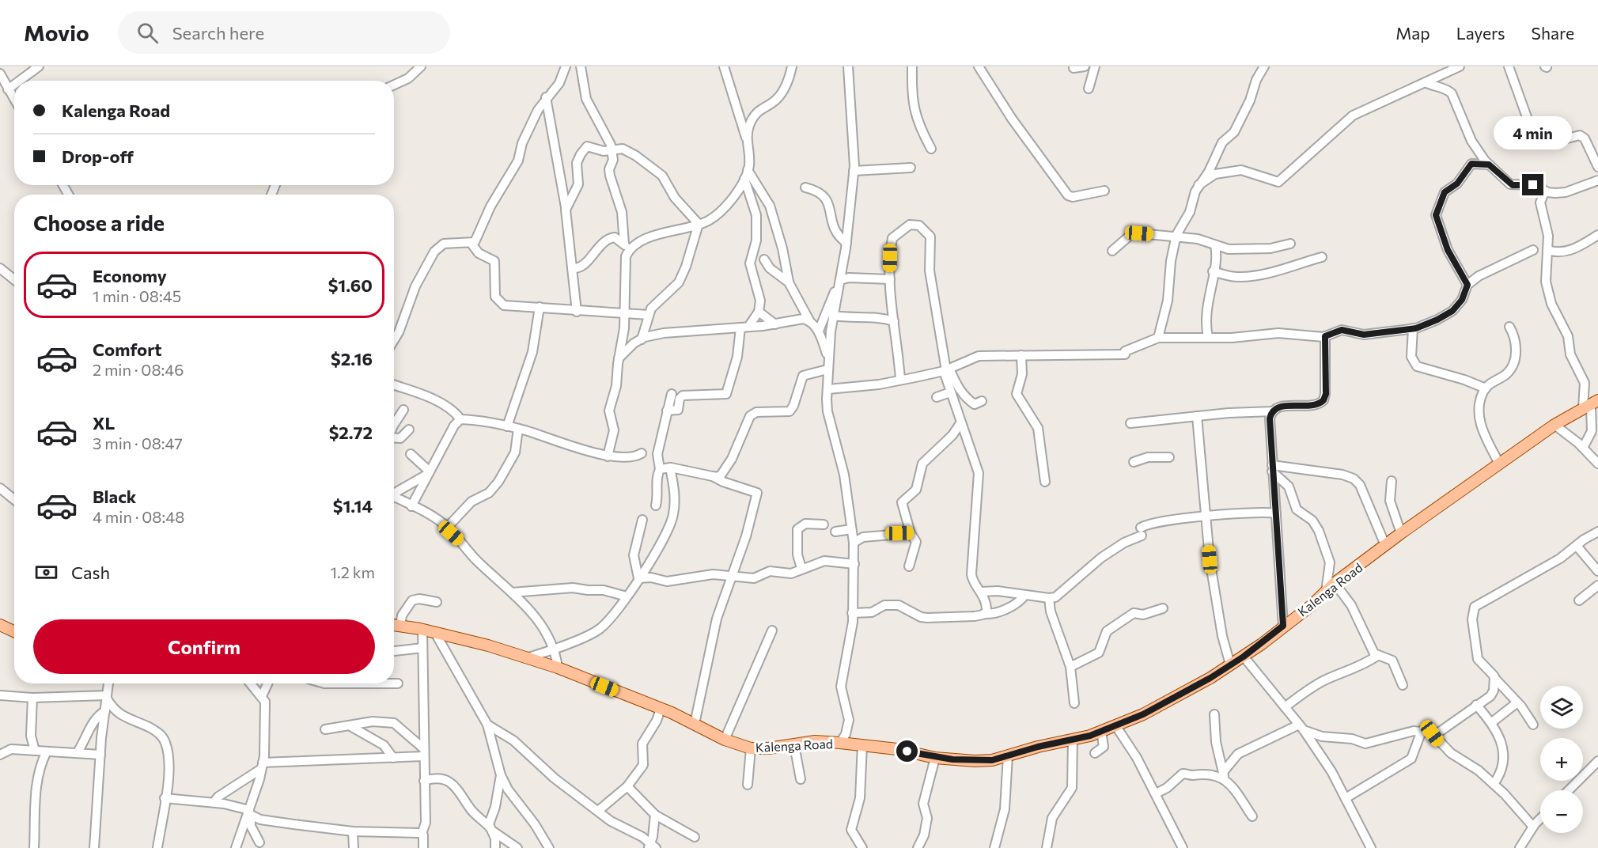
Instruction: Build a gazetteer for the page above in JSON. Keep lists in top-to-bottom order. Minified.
{"streets":{"main road":["Kalenga Road"]},"page":{"header":"Movio","search":"Search here","nav":["Map","Layers","Share"],"banner":["Kalenga Road","Drop-off"],"bubble":"4 min","heading":"Choose a ride","list":[{"name":"Economy","note":"1 min · 08:45","value":"$1.60"},{"name":"Comfort","note":"2 min · 08:46","value":"$2.16"},{"name":"XL","note":"3 min · 08:47","value":"$2.72"},{"name":"Black","note":"4 min · 08:48","value":"$1.14"}],"pay":["Cash","1.2 km"],"buttons":"Confirm","map_buttons":["+","−"]}}
